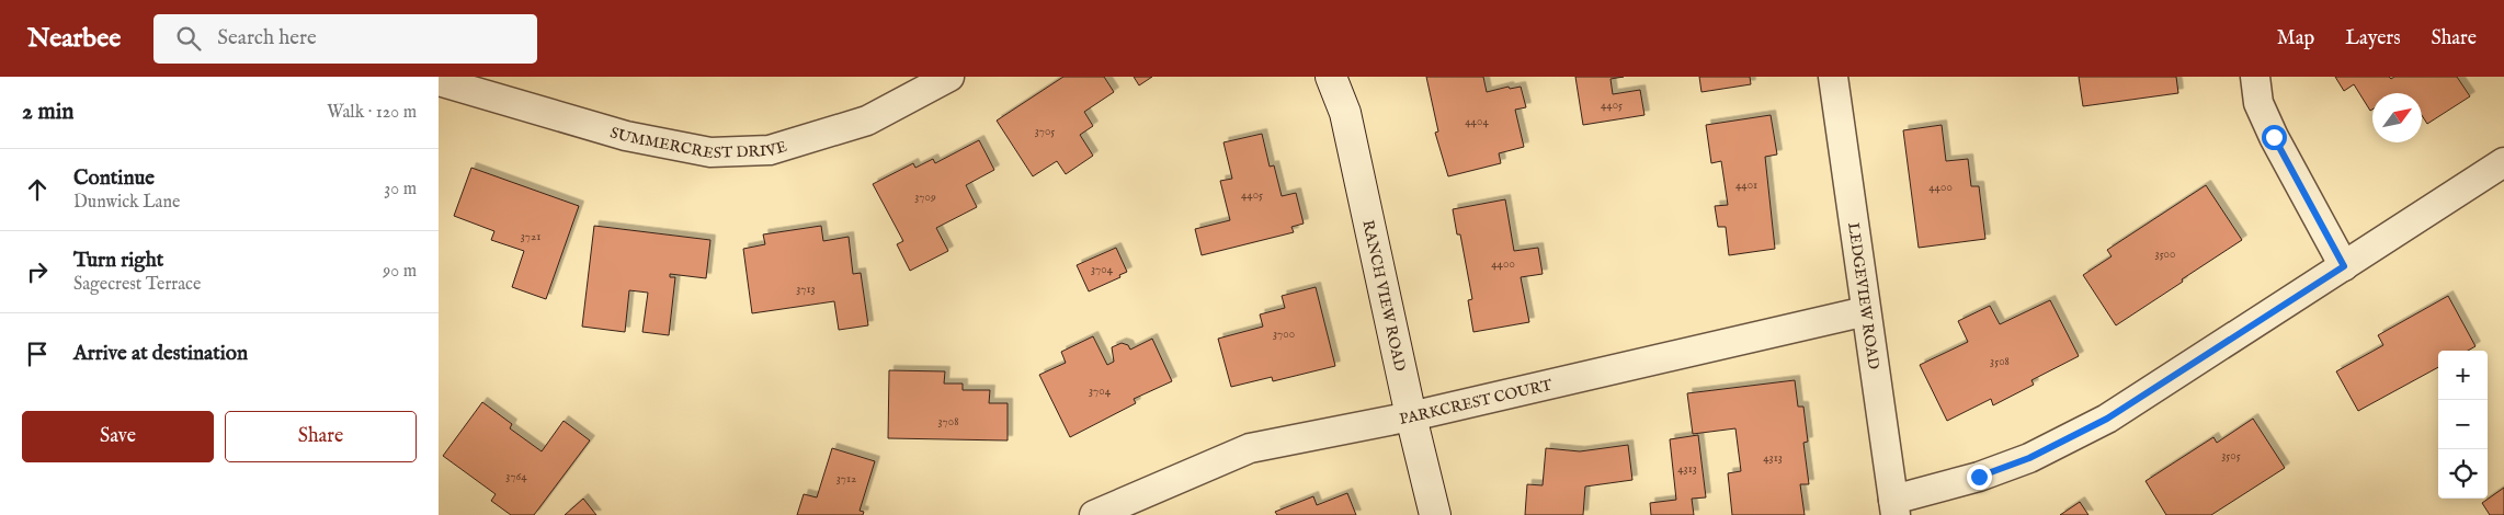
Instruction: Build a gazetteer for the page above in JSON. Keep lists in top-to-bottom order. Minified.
{"streets":{"street":["SUMMERCREST DRIVE","RANCH VIEW ROAD","LEDGEVIEW ROAD","PARKCREST COURT"]},"crossings":[["RANCH VIEW ROAD","PARKCREST COURT"],["LEDGEVIEW ROAD","PARKCREST COURT"]],"house_numbers":["4405","4404","3705","4401","4400","4405","3709","3721","3500","4400","3704","3713","3700","3508","3704","3708","3505","4313","4313","3764","3712"],"north":"top right","page":{"header":"Nearbee","search":"Search here","nav":["Map","Layers","Share"],"heading":["2 min","Walk · 120 m"],"list":[["Continue","Dunwick Lane","30 m"],["Turn right","Sagecrest Terrace","90 m"],"Arrive at destination"],"map_buttons":["+","−"],"buttons":["Save","Share"]}}
